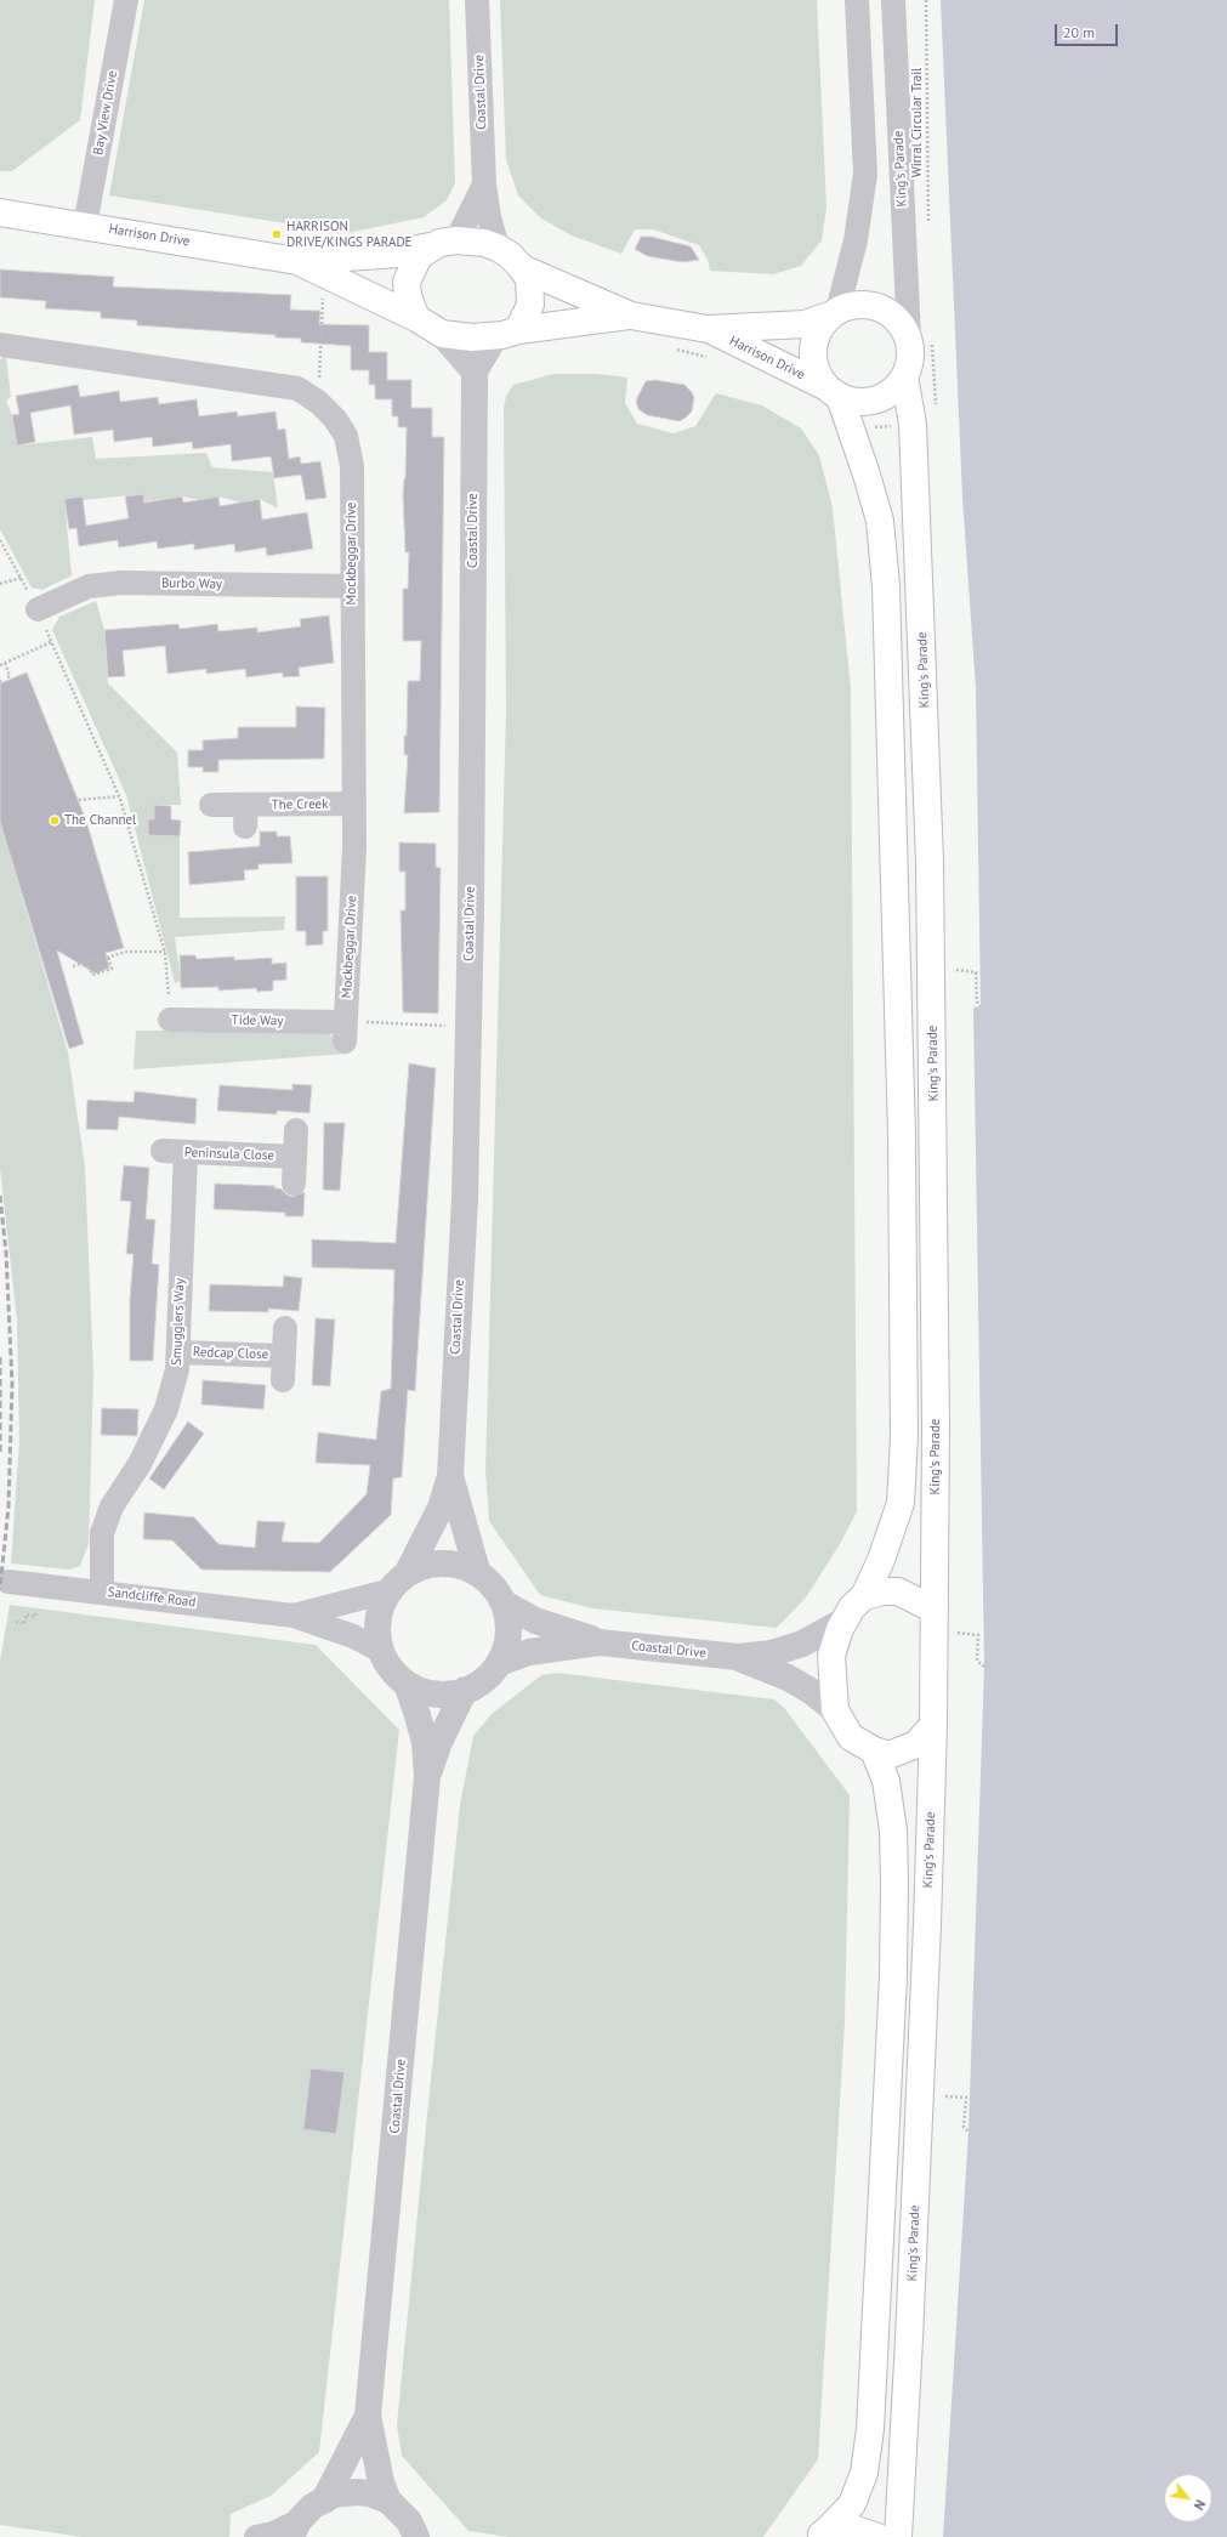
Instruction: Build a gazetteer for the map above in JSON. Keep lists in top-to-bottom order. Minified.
{"streets":{"main road":["King's Parade","Harrison Drive"],"street":["Coastal Drive","Bay View Drive","Mockbeggar Drive","Burbo Way","The Creek","Tide Way","Peninsula Close","Smugglers Way","Redcap Close","Sandcliffe Road"],"path":["Wirral Circular Trail"]},"crossings":[["Coastal Drive","King's Parade"],["Coastal Drive","Harrison Drive"],["Coastal Drive","Sandcliffe Road"],["Bay View Drive","Harrison Drive"],["King's Parade","Harrison Drive"],["Mockbeggar Drive","Burbo Way"],["Mockbeggar Drive","The Creek"],["Mockbeggar Drive","Tide Way"],["Peninsula Close","Smugglers Way"],["Smugglers Way","Redcap Close"],["Smugglers Way","Sandcliffe Road"]],"places":["HARRISON DRIVE/KINGS PARADE","The Channel"],"scale_bar":"20 m","north":"bottom right"}
